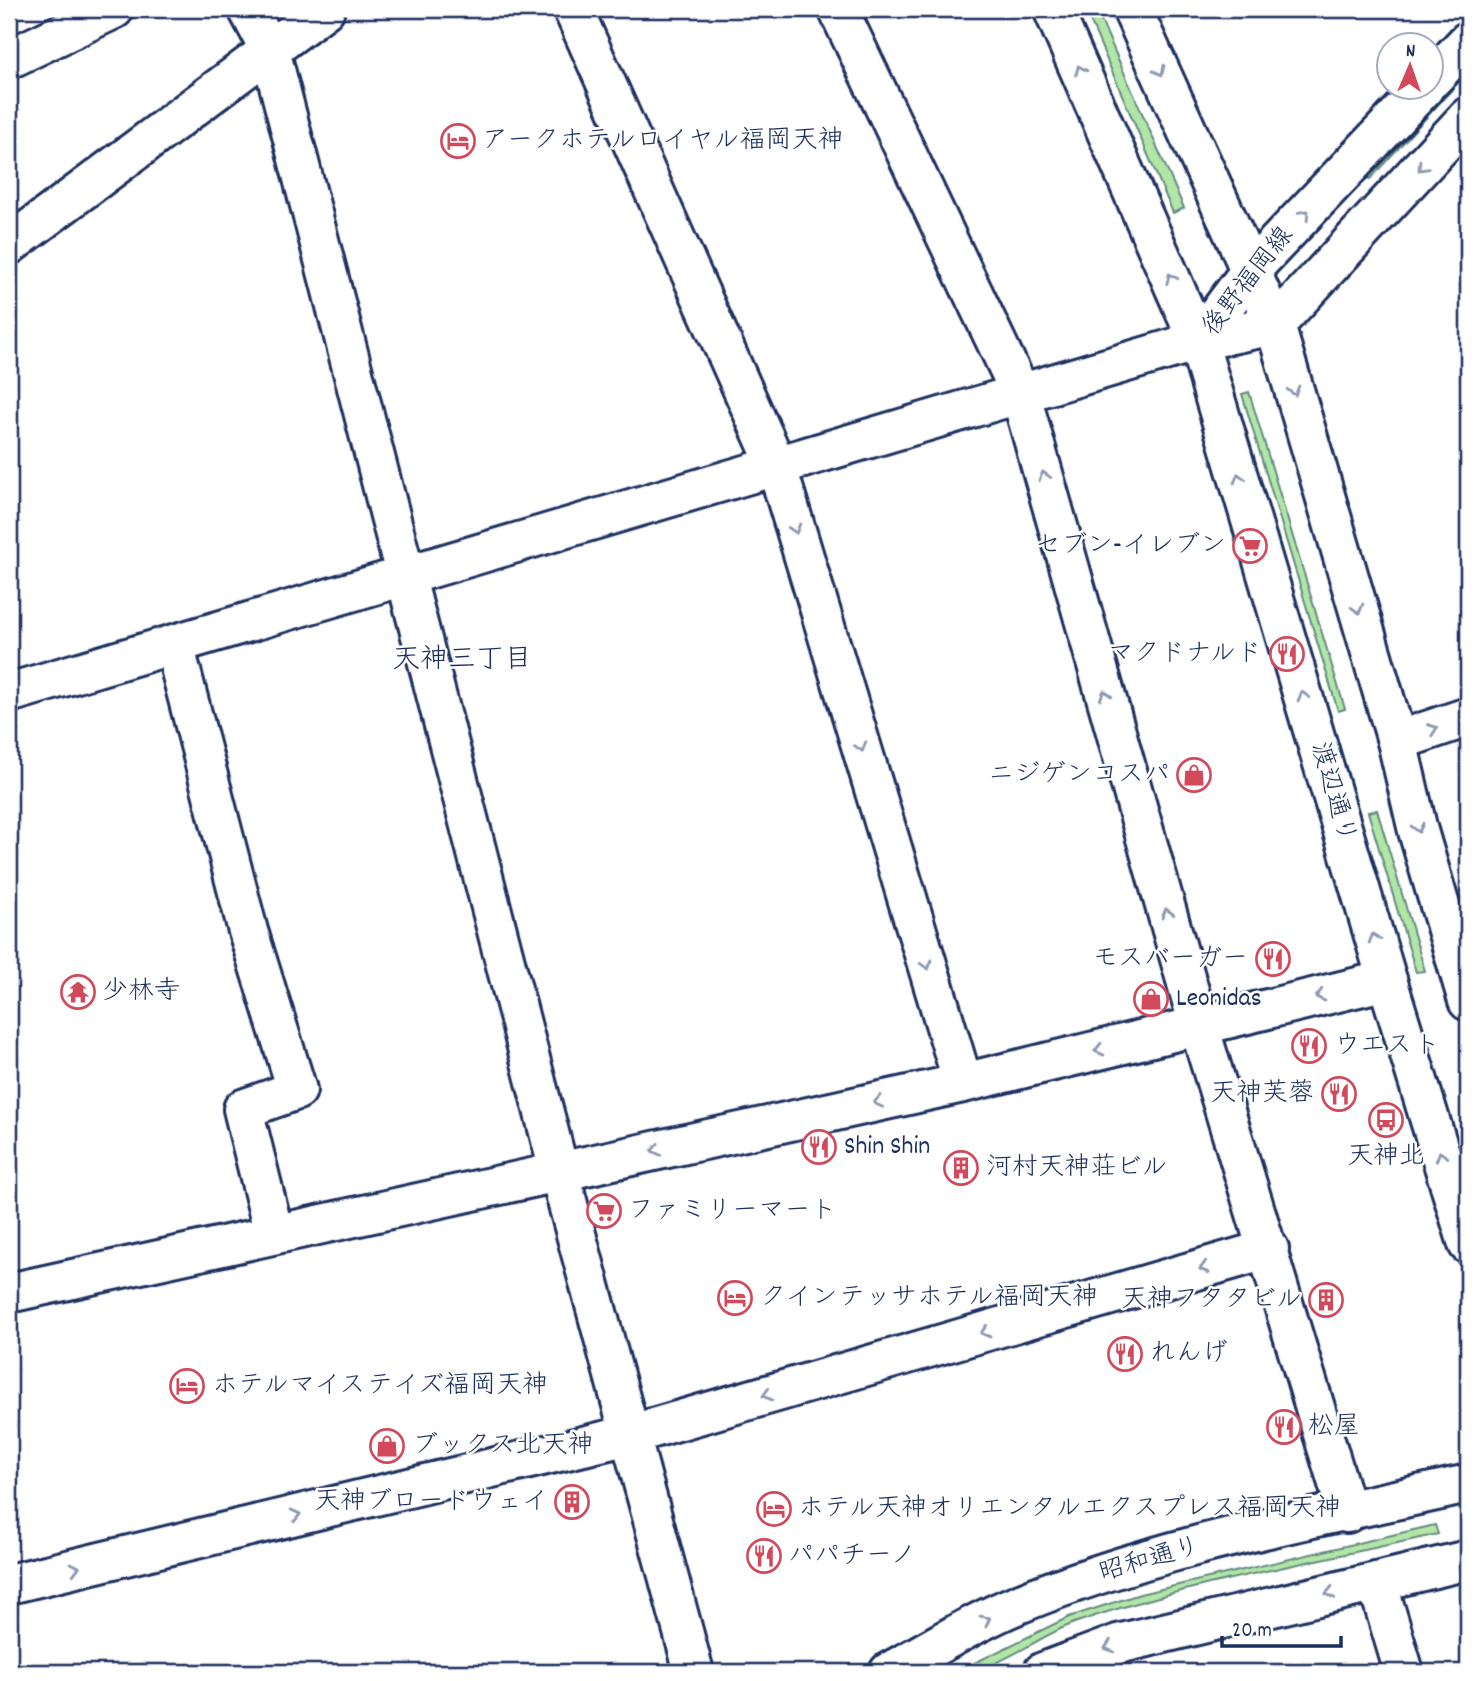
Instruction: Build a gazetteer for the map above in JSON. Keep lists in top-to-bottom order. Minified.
{"streets":{"street":["後野福岡線","渡辺通り","昭和通り"]},"crossings":[["後野福岡線","渡辺通り"]],"districts":["天神三丁目"],"places":{"hotel":["アークホテルロイヤル福岡天神","クインテッサホテル福岡天神","ホテルマイステイズ福岡天神","ホテル天神オリエンタルエクスプレス福岡天神"],"supermarket":["セブン-イレブン","ファミリーマート"],"restaurant":["マクドナルド","モスバーガー","ウエスト","天神芙蓉","Shin Shin","れんげ","松屋","パパチーノ"],"shop":["ニジゲンコスパ","Leonidas","ブックス北天神"],"temple":["少林寺"],"bus stop":["天神北"],"building":["河村天神荘ビル","天神フタタビル","天神ブロードウェイ"]},"scale_bar":"20 m","north":"top"}
